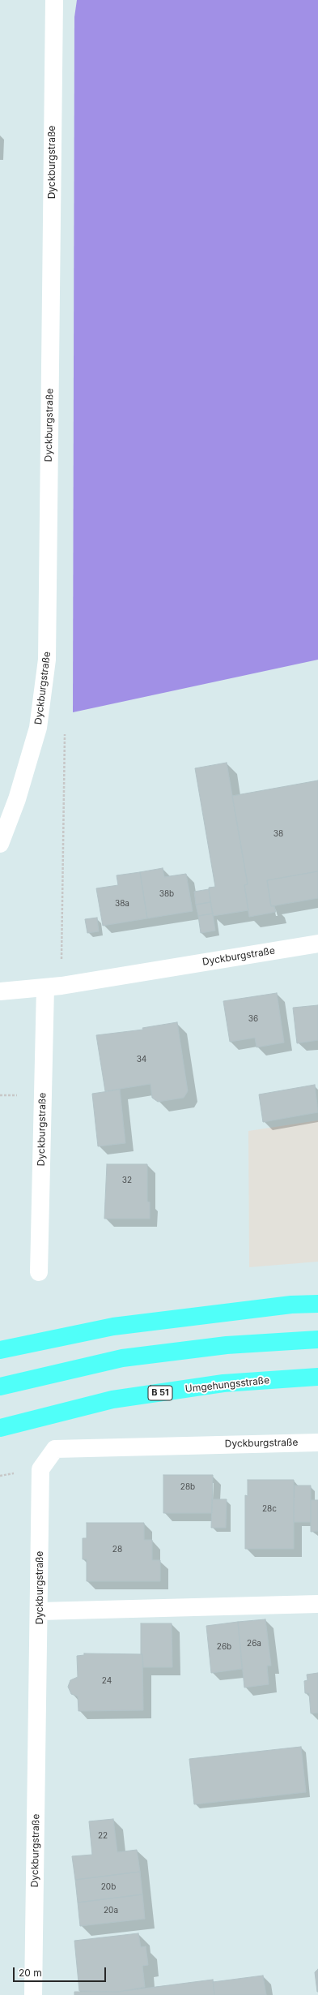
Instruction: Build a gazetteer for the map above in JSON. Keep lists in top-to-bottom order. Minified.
{"streets":{"highway":["Umgehungsstraße","B 51"],"street":["Dyckburgstraße"]},"house_numbers":["38","38b","38a","36","34","32","28b","28c","28","26a","26b","24","22","20b","20a"],"scale_bar":"20 m"}
